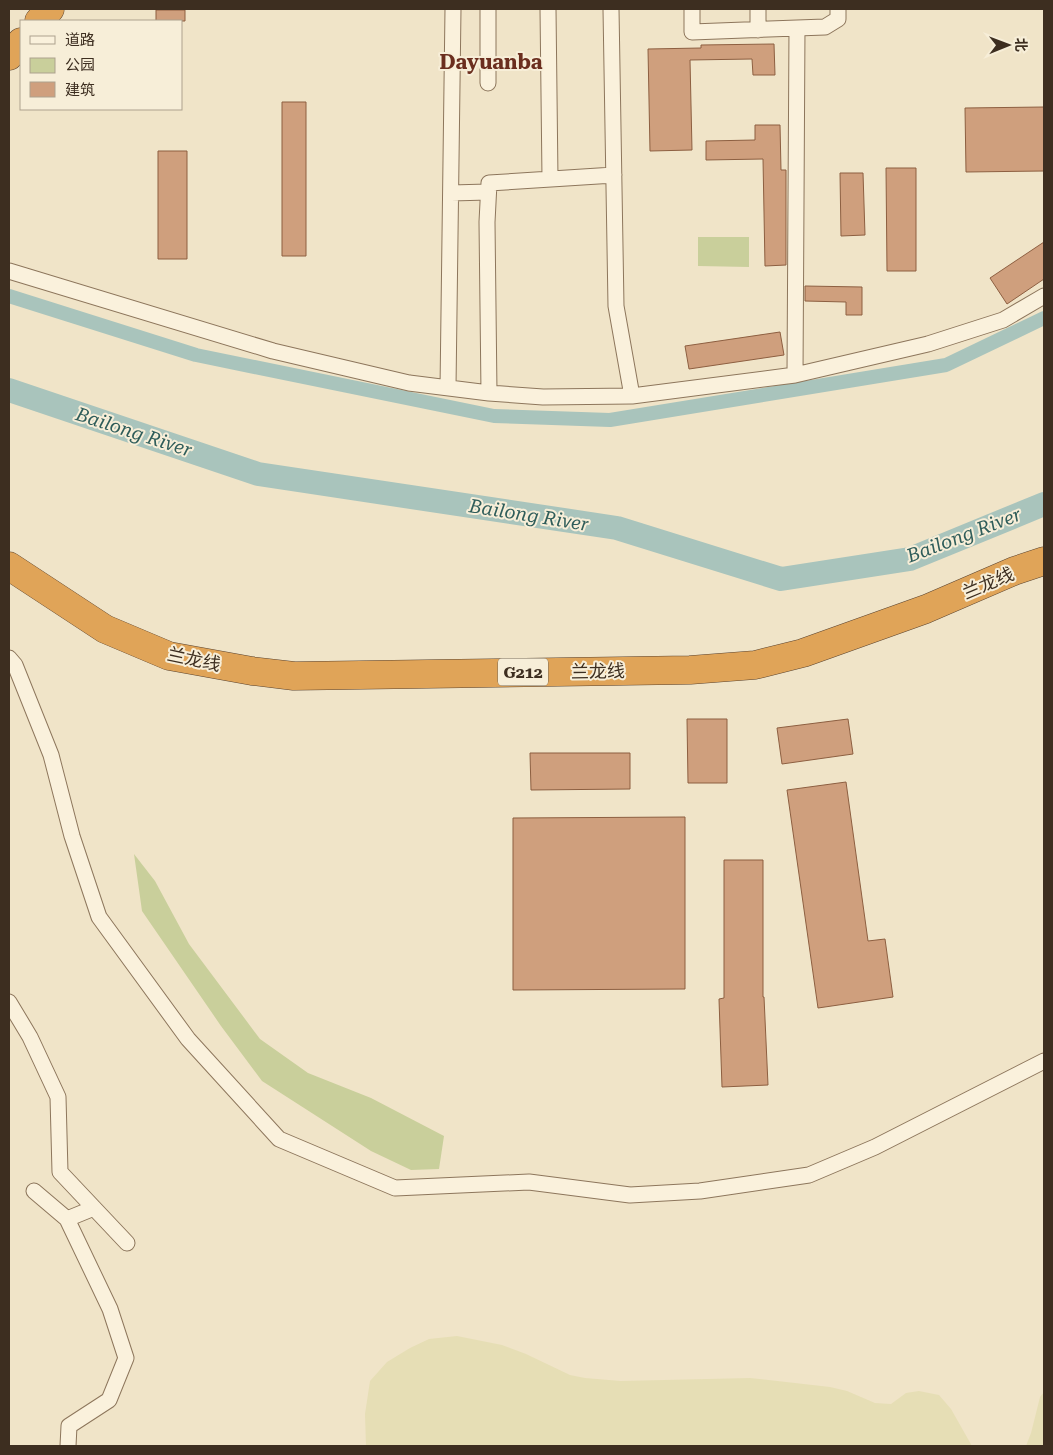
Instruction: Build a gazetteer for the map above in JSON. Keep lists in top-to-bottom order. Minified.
{"streets":{"highway":["兰龙线","G212"]},"districts":["Dayuanba"],"water":["Bailong River"],"legend":["道路","公园","建筑"],"north":"right"}
